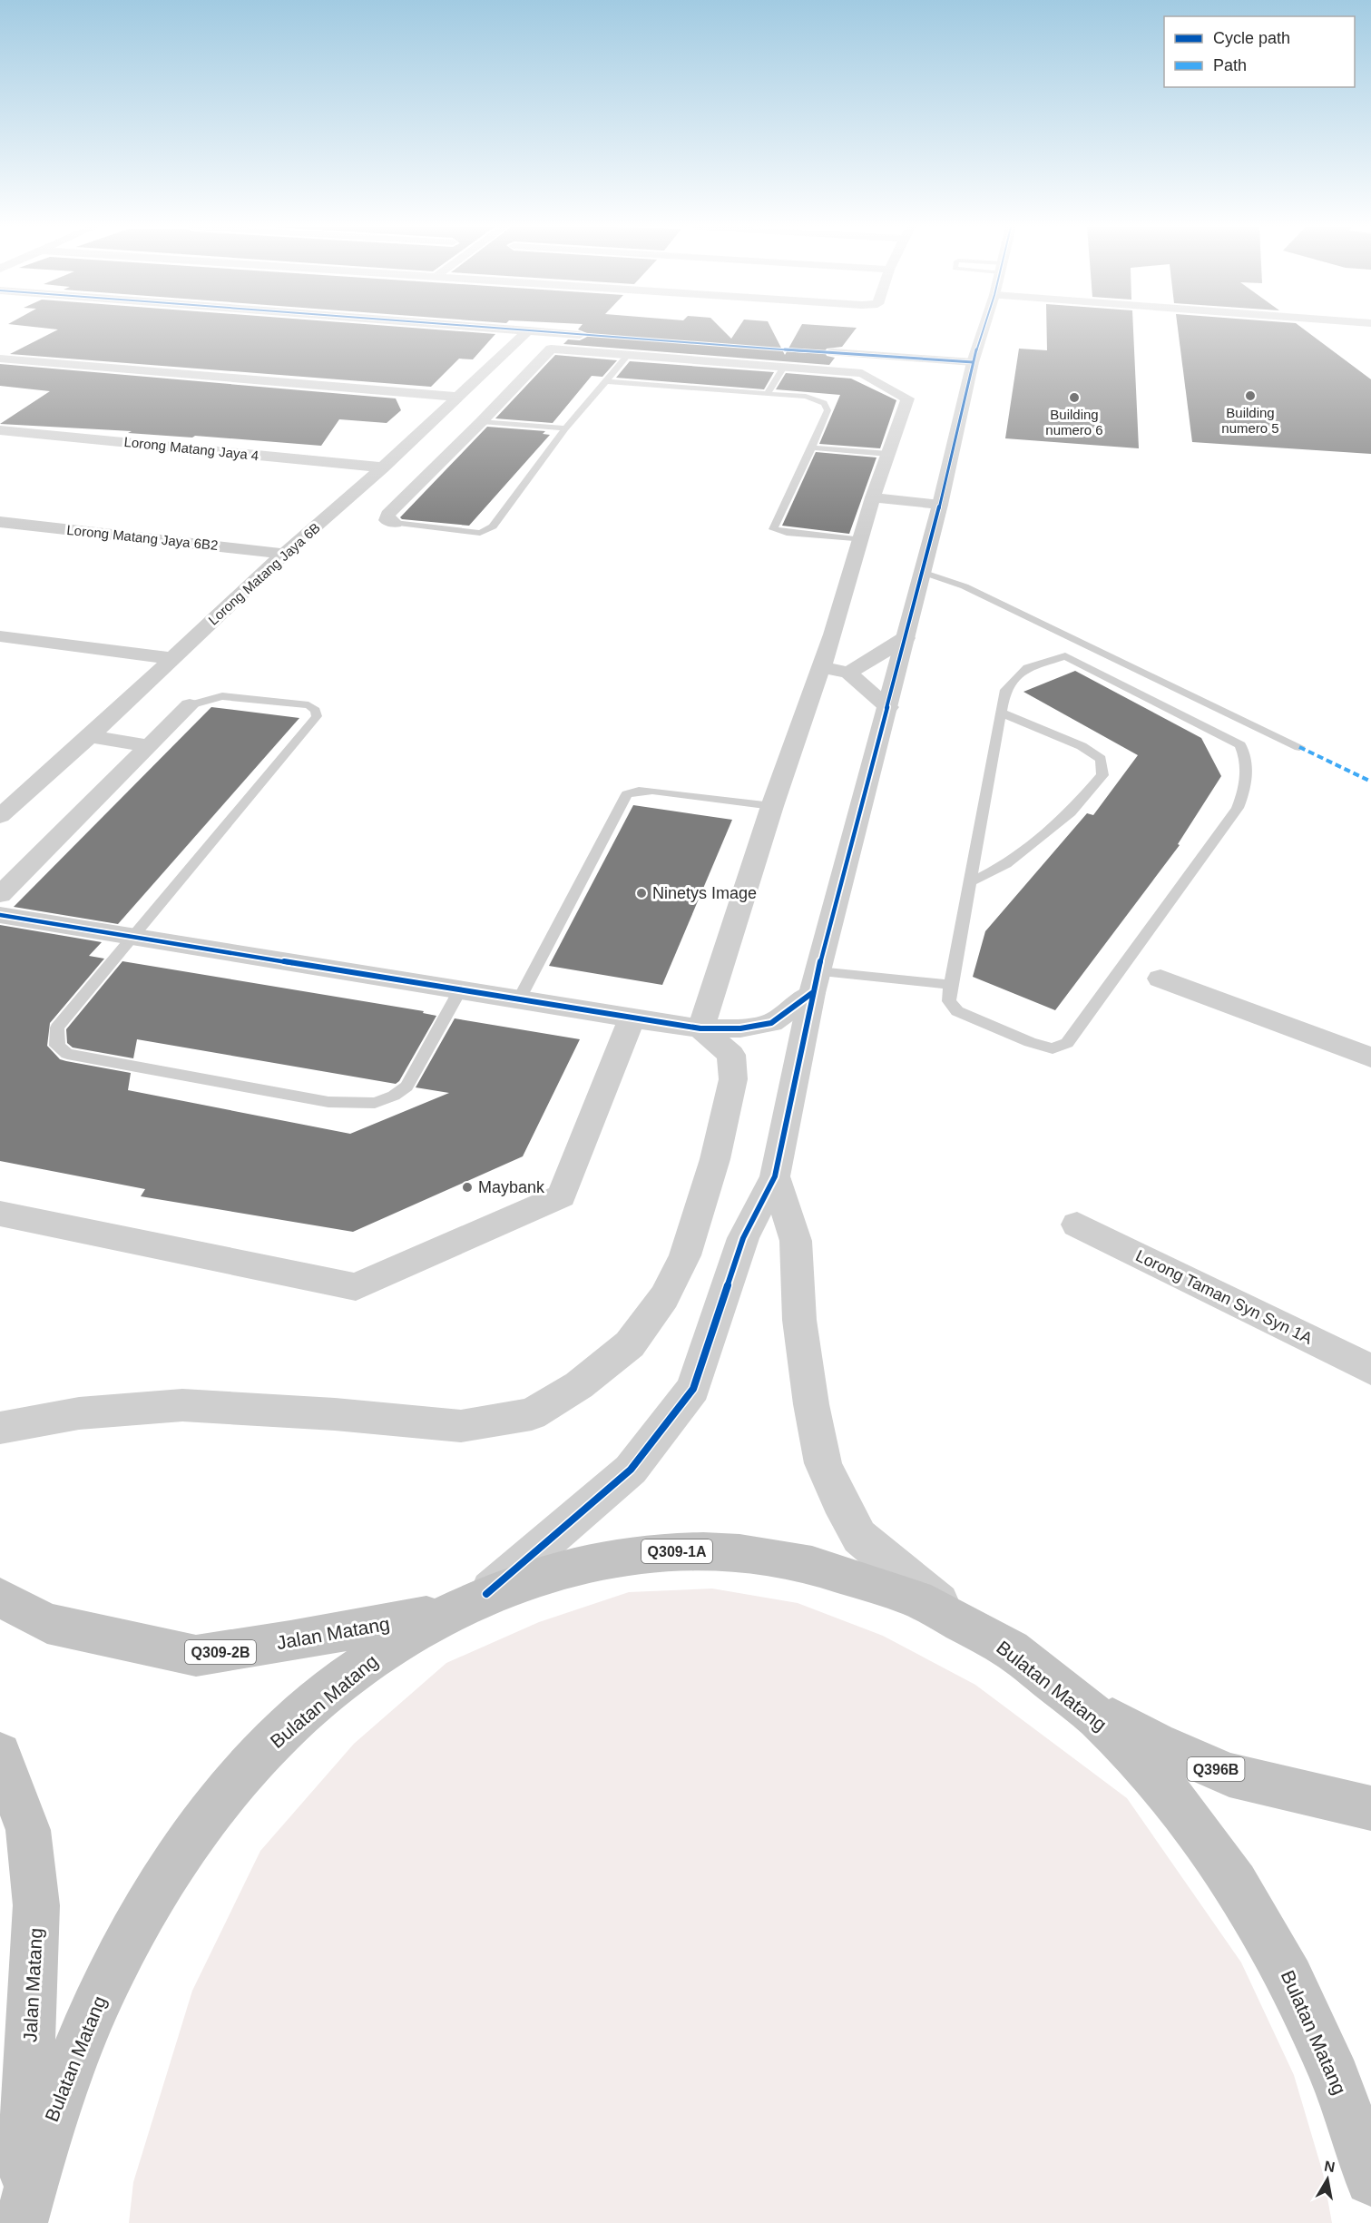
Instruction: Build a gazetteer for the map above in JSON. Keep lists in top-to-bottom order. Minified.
{"streets":{"main road":["Q309-1A","Jalan Matang","Q309-2B","Bulatan Matang","Q396B"],"street":["Lorong Matang Jaya 4","Lorong Matang Jaya 6B2","Lorong Matang Jaya 6B","Lorong Taman Syn Syn 1A"]},"crossings":[["Lorong Matang Jaya 4","Lorong Matang Jaya 6B"],["Lorong Matang Jaya 6B2","Lorong Matang Jaya 6B"],["Jalan Matang","Bulatan Matang"],["Bulatan Matang","Q396B"]],"places":["Building numero 5","Building numero 6","Ninetys Image","Maybank"],"legend":["Cycle path","Path"],"north":"top"}
